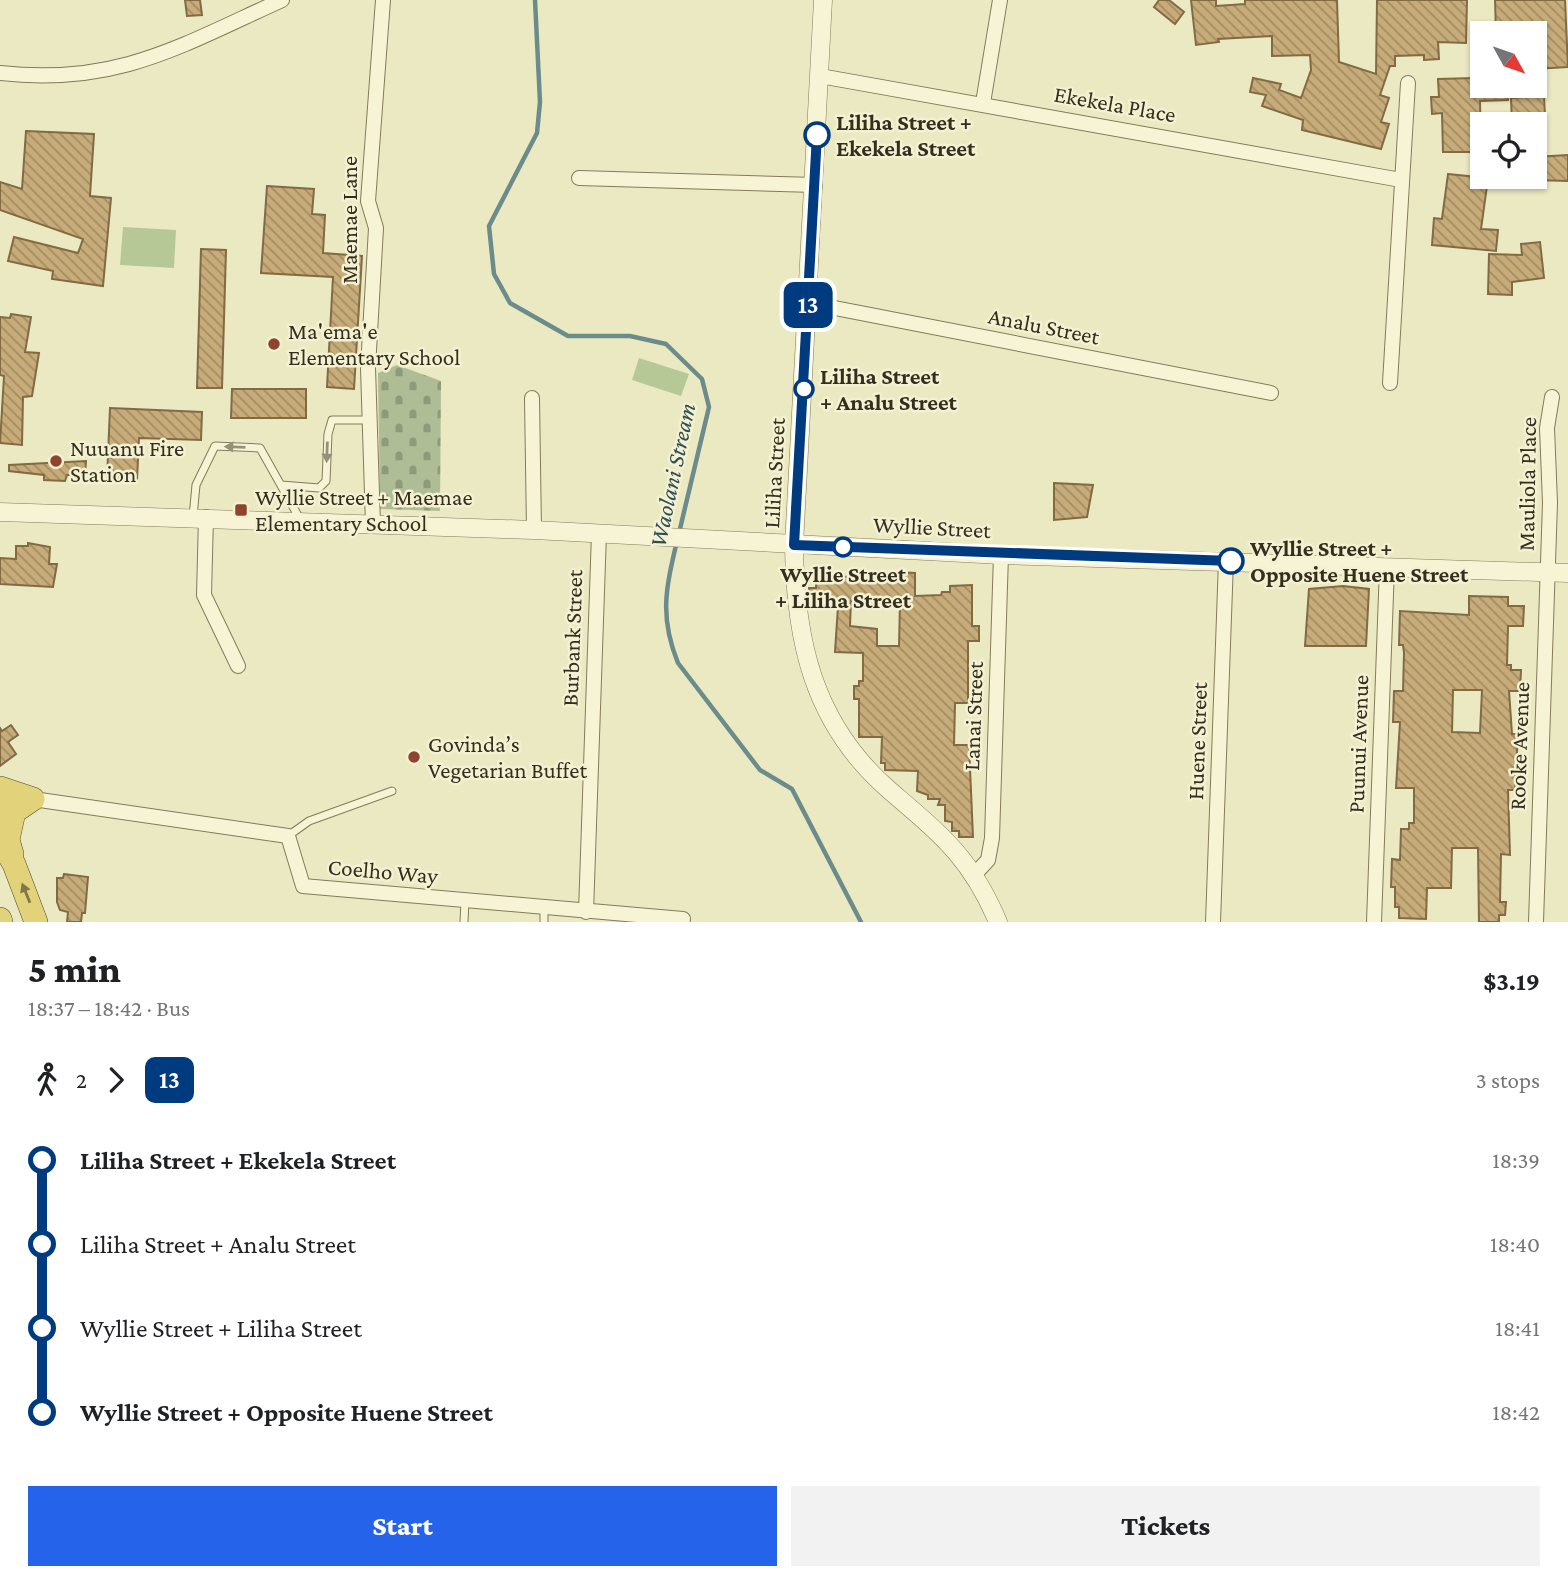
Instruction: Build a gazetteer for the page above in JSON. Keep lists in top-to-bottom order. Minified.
{"streets":{"street":["Ekekela Place","Maemae Lane","Analu Street","Liliha Street","Mauliola Place","Wyllie Street","Burbank Street","Lanai Street","Huene Street","Puunui Avenue","Rooke Avenue","Coelho Way"]},"crossings":[["Ekekela Place","Liliha Street"],["Maemae Lane","Wyllie Street"],["Analu Street","Liliha Street"],["Liliha Street","Wyllie Street"],["Liliha Street","Lanai Street"],["Mauliola Place","Wyllie Street"],["Mauliola Place","Rooke Avenue"],["Wyllie Street","Burbank Street"],["Wyllie Street","Lanai Street"],["Wyllie Street","Huene Street"],["Wyllie Street","Puunui Avenue"],["Wyllie Street","Rooke Avenue"],["Burbank Street","Coelho Way"]],"water":["Waolani Stream"],"places":{"other":["Liliha Street + Ekekela Street","Ma'ema'e Elementary School","Liliha Street + Analu Street","Nuuanu Fire Station","Wyllie Street + Liliha Street","Wyllie Street + Opposite Huene Street","Govinda’s Vegetarian Buffet"],"transit":["Wyllie Street + Maemae Elementary School"]},"lines":["bus line 13"],"north":"bottom right","page":{"on_map":"13","heading":["5 min","18:37 – 18:42 · Bus","$3.19"],"legs":["2","13","3 stops"],"list":[{"name":"Liliha Street + Ekekela Street","value":"18:39"},{"name":"Liliha Street + Analu Street","value":"18:40"},{"name":"Wyllie Street + Liliha Street","value":"18:41"},{"name":"Wyllie Street + Opposite Huene Street","value":"18:42"}],"buttons":["Start","Tickets"]}}
